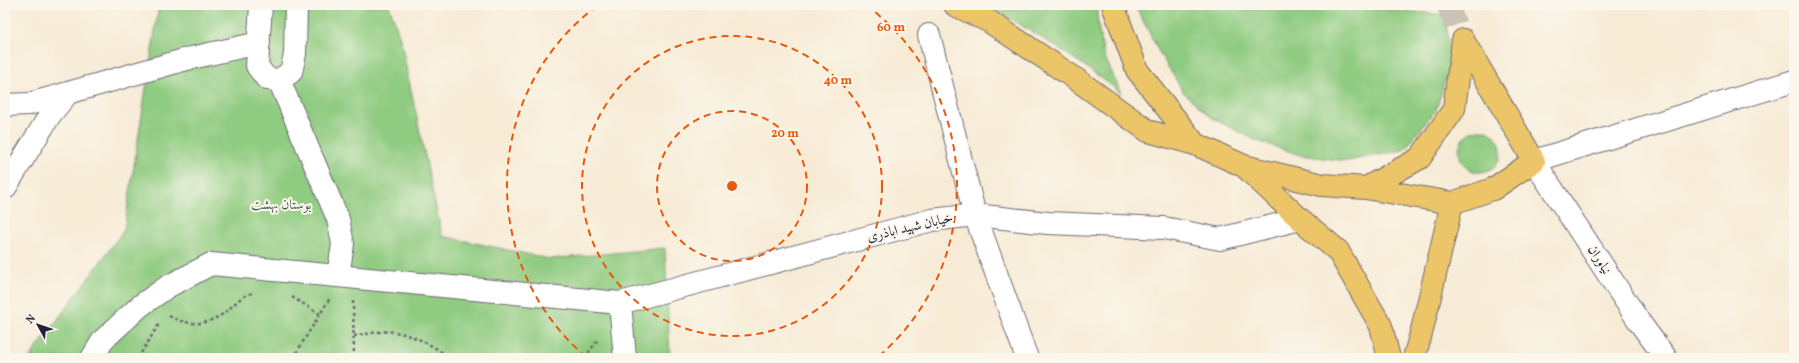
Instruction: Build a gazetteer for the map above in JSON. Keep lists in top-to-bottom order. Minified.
{"streets":{"street":["خیابان شهید اباذری","نیاوران"]},"parks":["بوستان بهشت"],"north":"top left","rings":["60 m","40 m","20 m"]}
